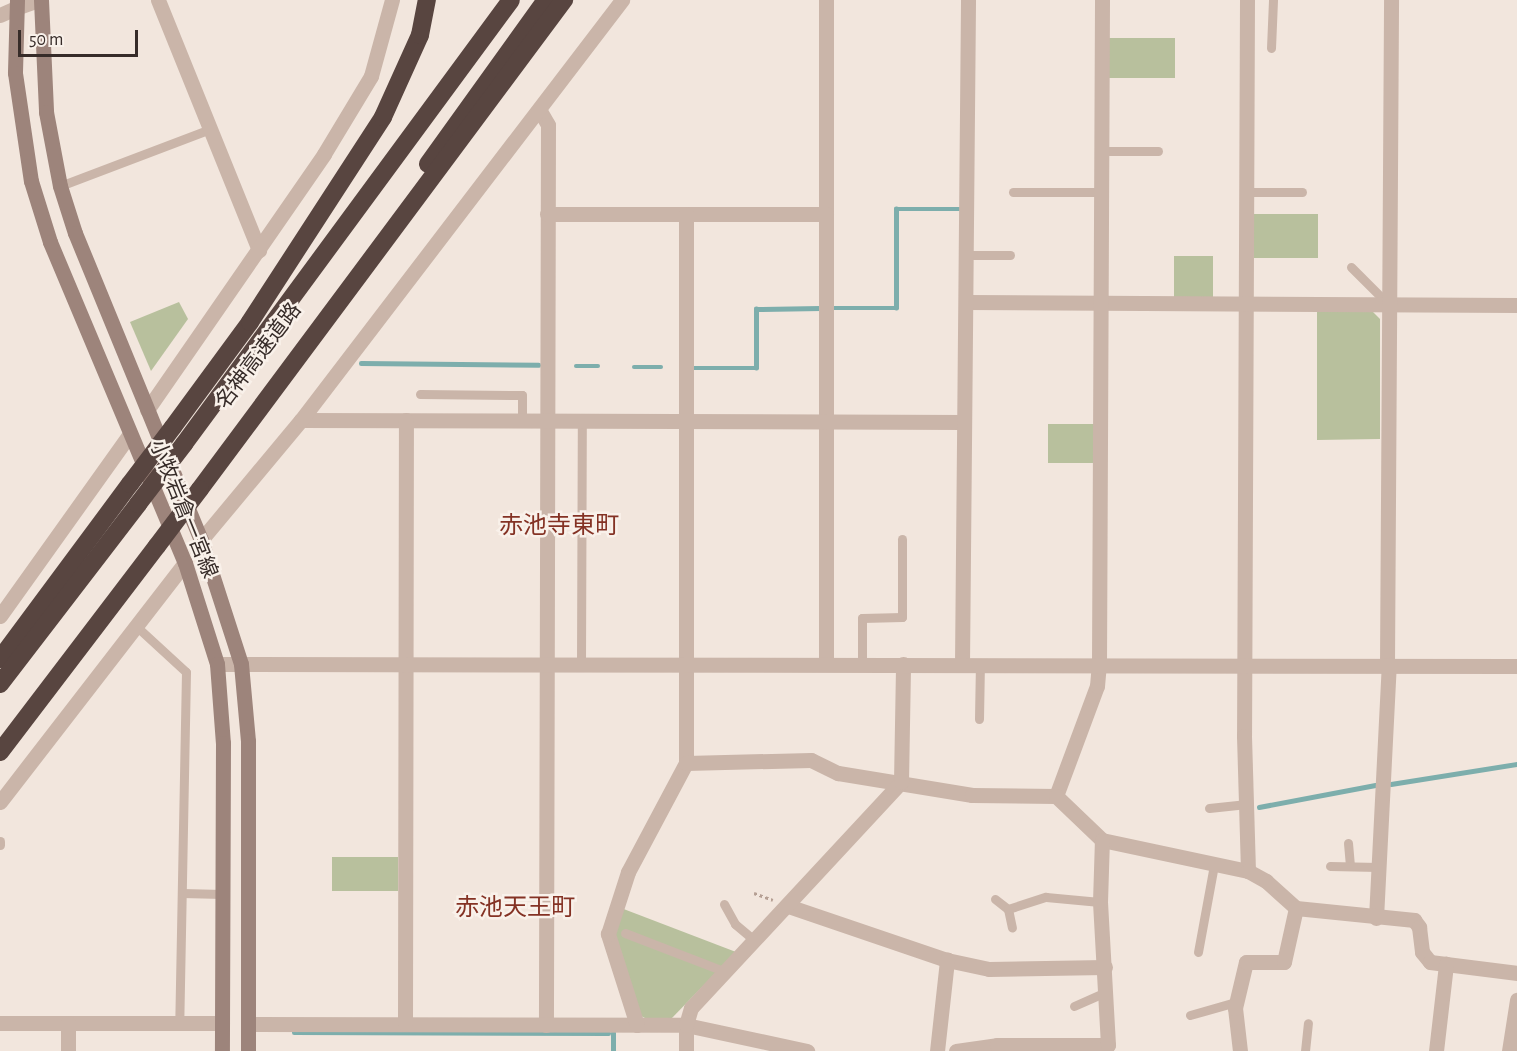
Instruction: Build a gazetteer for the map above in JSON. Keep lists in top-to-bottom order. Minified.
{"streets":{"highway":["名神高速道路"],"main road":["小牧岩倉一宮線"]},"districts":["赤池寺東町","赤池天王町"],"scale_bar":"50 m"}
